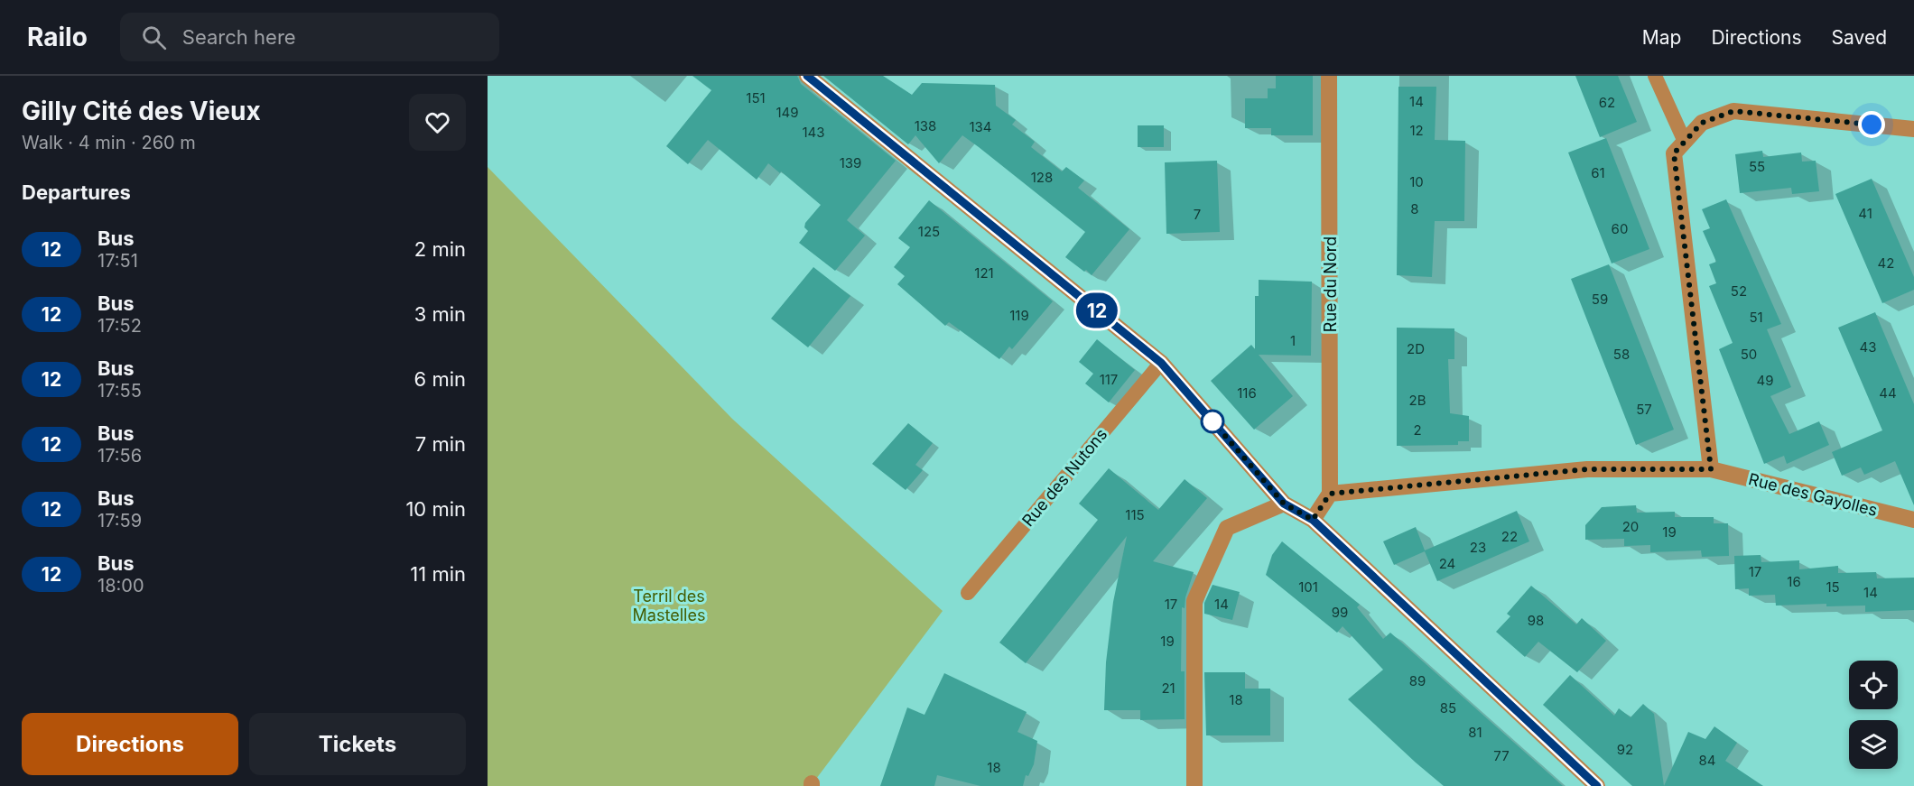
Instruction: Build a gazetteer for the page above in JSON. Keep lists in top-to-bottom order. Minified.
{"streets":{"street":["Rue du Nord","Rue des Gayolles"],"lane":["Rue des Nutons"]},"crossings":[["Rue du Nord","Rue des Gayolles"]],"parks":["Terril des Mastelles"],"lines":["bus line 12"],"house_numbers":["151","14","62","149","138","134","12","143","139","55","61","128","10","8","41","7","60","125","42","121","52","59","119","51","1","43","2D","58","50","117","49","116","44","2B","57","2","115","20","19","22","23","24","17","16","101","15","14","17","14","99","98","19","89","21","18","85","81","92","77","84","18"],"page":{"header":"Railo","search":"Search here","nav":["Map","Directions","Saved"],"heading":[["Gilly Cité des Vieux","Walk · 4 min · 260 m"],"Departures"],"on_map":"12","list":[{"mark":"12","name":"Bus","note":"17:51","value":"2 min"},{"mark":"12","name":"Bus","note":"17:52","value":"3 min"},{"mark":"12","name":"Bus","note":"17:55","value":"6 min"},{"mark":"12","name":"Bus","note":"17:56","value":"7 min"},{"mark":"12","name":"Bus","note":"17:59","value":"10 min"},{"mark":"12","name":"Bus","note":"18:00","value":"11 min"}],"buttons":["Directions","Tickets"]}}
